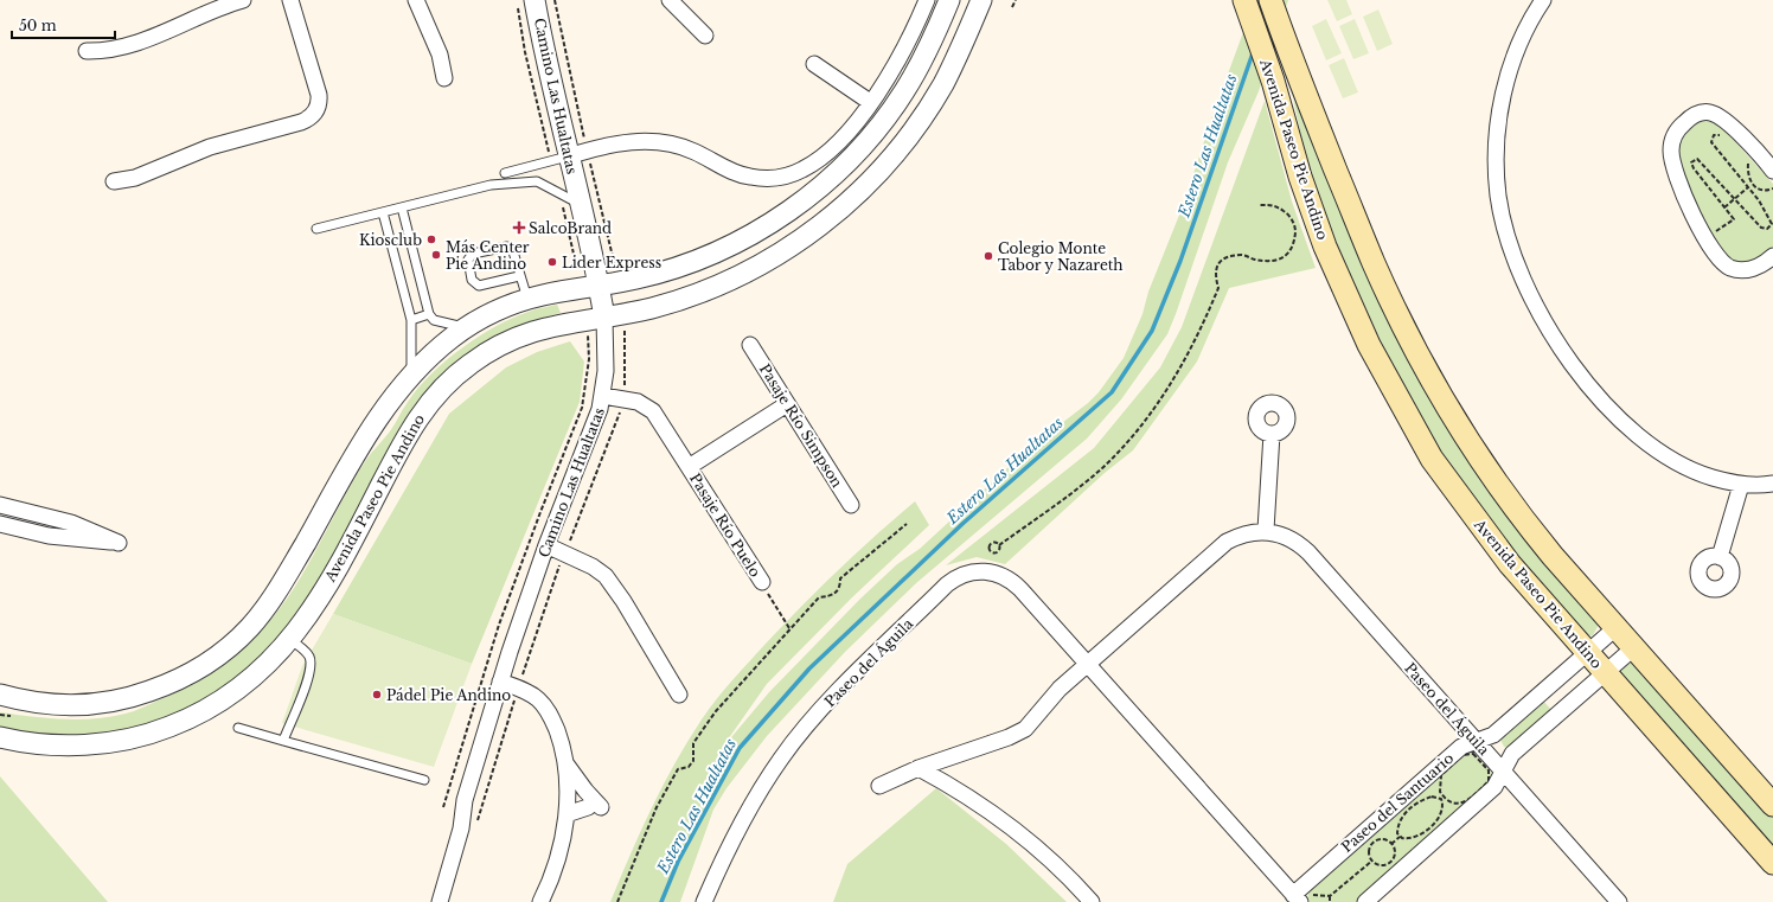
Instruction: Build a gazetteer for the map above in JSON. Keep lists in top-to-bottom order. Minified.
{"streets":{"main road":["Avenida Paseo Pie Andino"],"street":["Camino Las Hualtatas","Pasaje Río Simpson","Pasaje Río Puelo","Paseo del Águila","Paseo del Santuario"]},"crossings":[["Camino Las Hualtatas","Avenida Paseo Pie Andino"],["Camino Las Hualtatas","Pasaje Río Puelo"],["Avenida Paseo Pie Andino","Paseo del Santuario"],["Pasaje Río Simpson","Pasaje Río Puelo"],["Paseo del Águila","Paseo del Santuario"]],"water":["Estero Las Hualtatas"],"places":{"health":["SalcoBrand"],"other":["Kiosclub","Más Center Pie Andino","Colegio Monte Tabor y Nazareth","Lider Express","Pádel Pie Andino"]},"scale_bar":"50 m"}
